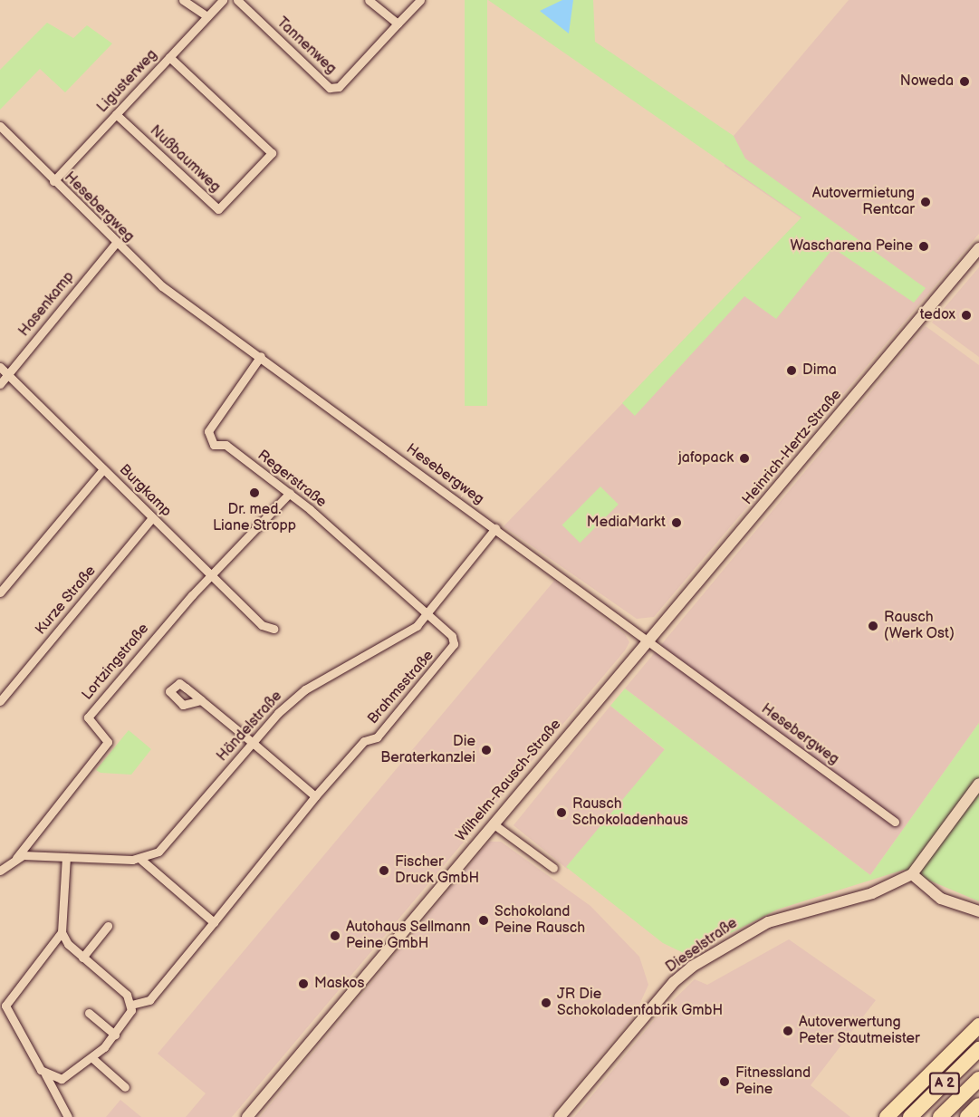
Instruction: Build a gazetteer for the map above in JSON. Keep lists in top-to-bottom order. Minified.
{"streets":{"highway":["A 2"],"street":["Tannenweg","Ligusterweg","Nußbaumweg","Hesebergweg","Hasenkamp","Heinrich-Hertz-Straße","Regerstraße","Burgkamp","Kurze Straße","Lortzingstraße","Brahmsstraße","Händelstraße","Wilhelm-Rausch-Straße","Dieselstraße"]},"crossings":[["Ligusterweg","Nußbaumweg"],["Ligusterweg","Hesebergweg"],["Hesebergweg","Hasenkamp"],["Hesebergweg","Heinrich-Hertz-Straße"],["Hesebergweg","Regerstraße"],["Hesebergweg","Händelstraße"],["Hesebergweg","Wilhelm-Rausch-Straße"],["Hasenkamp","Burgkamp"],["Heinrich-Hertz-Straße","Wilhelm-Rausch-Straße"],["Regerstraße","Lortzingstraße"],["Regerstraße","Brahmsstraße"],["Regerstraße","Händelstraße"],["Burgkamp","Kurze Straße"],["Burgkamp","Lortzingstraße"],["Brahmsstraße","Händelstraße"]],"places":["Noweda","Autovermietung Rentcar","Wascharena Peine","tedox","Dima","jafopack","Dr. med. Liane Stropp","MediaMarkt","Rausch (Werk Ost)","Die Beraterkanzlei","Rausch Schokoladenhaus","Fischer Druck GmbH","Schokoland Peine Rausch","Autohaus Sellmann Peine GmbH","Maskos","JR Die Schokoladenfabrik GmbH","Autoverwertung Peter Stautmeister","Fitnessland Peine"]}
